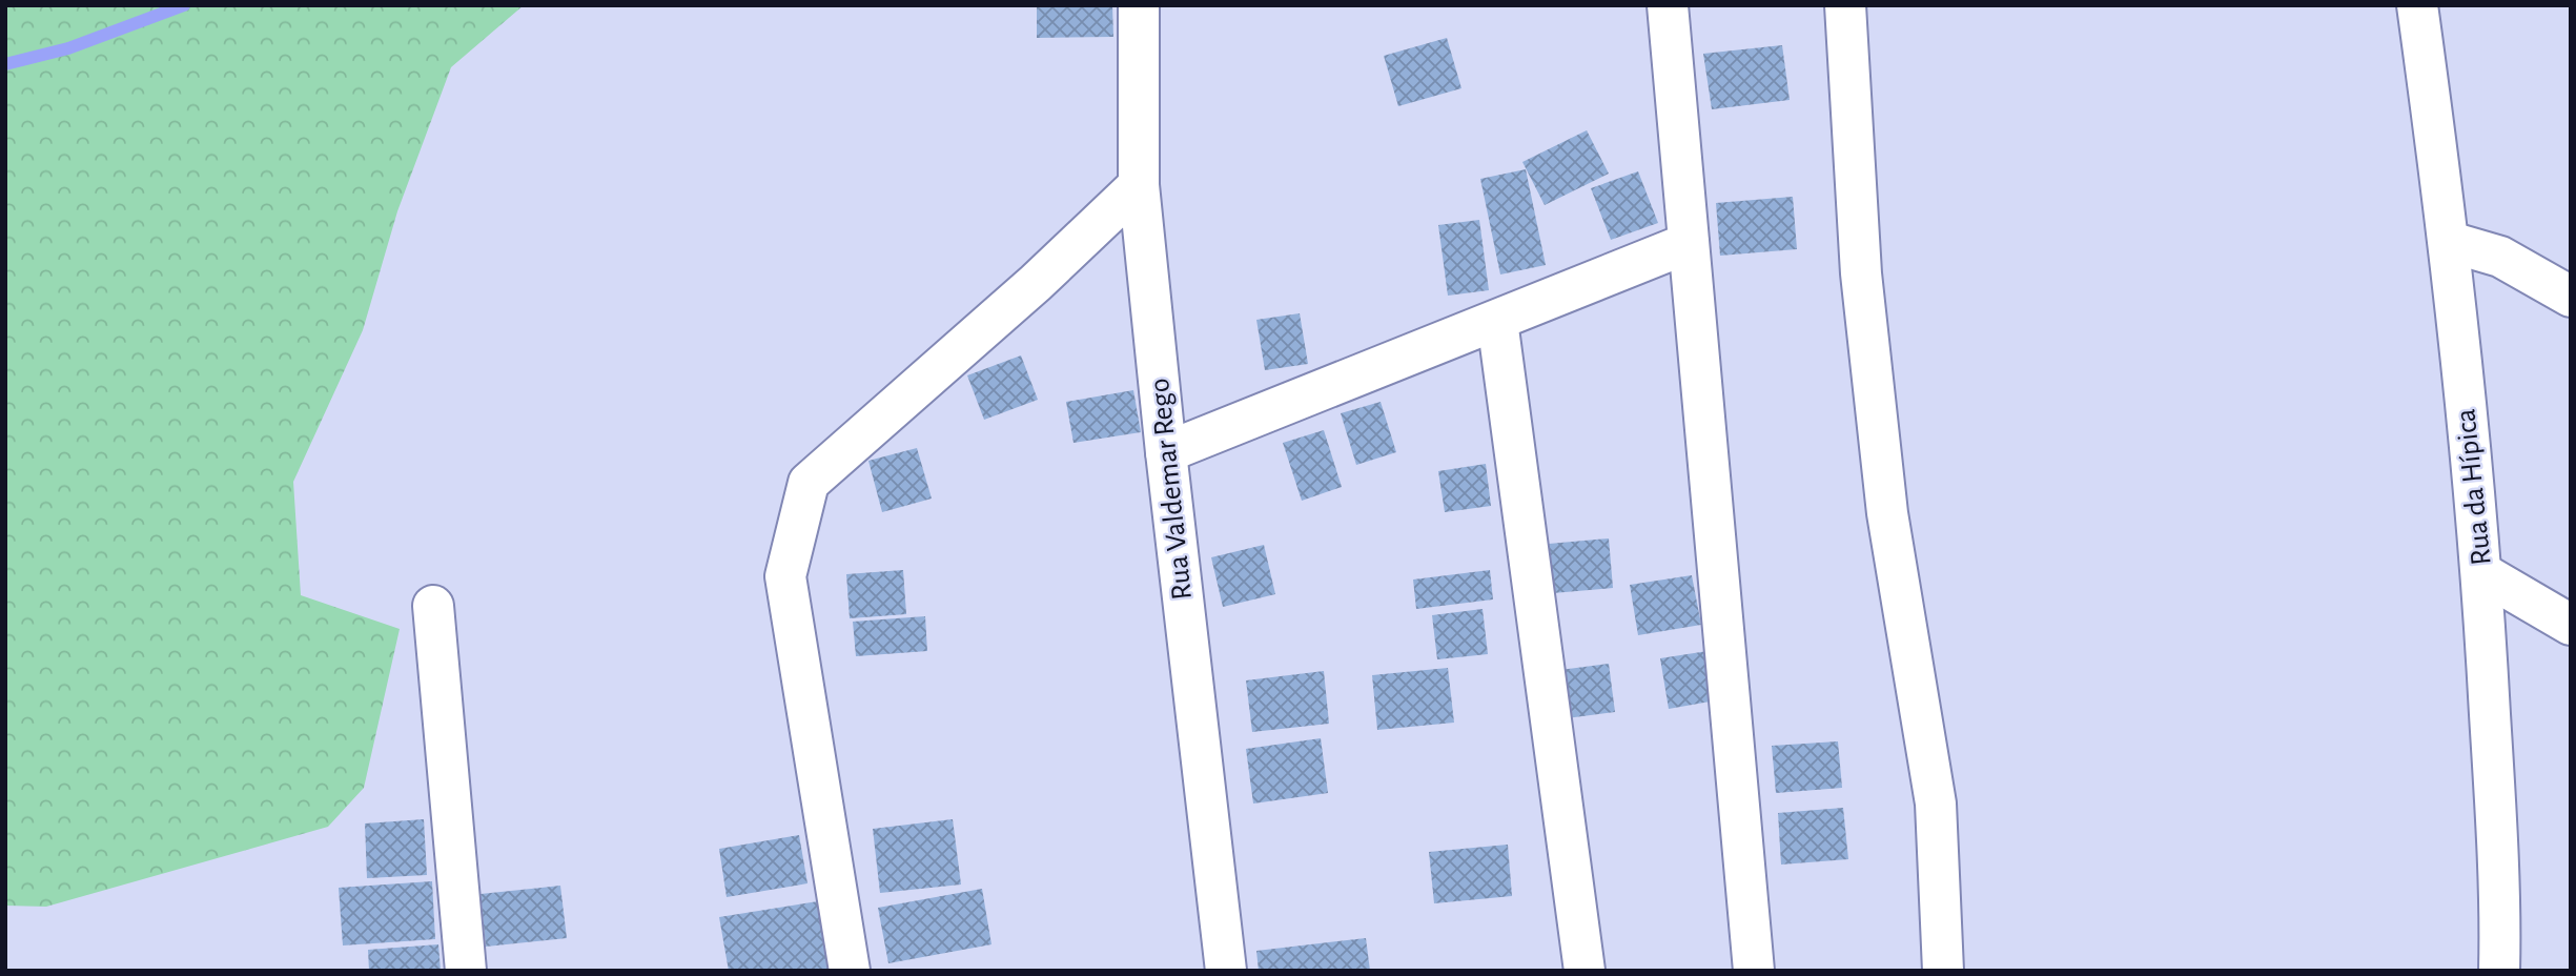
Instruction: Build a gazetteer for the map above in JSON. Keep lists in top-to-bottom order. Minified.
{"streets":{"street":["Rua da Hípica","Rua Valdemar Rego"]}}
